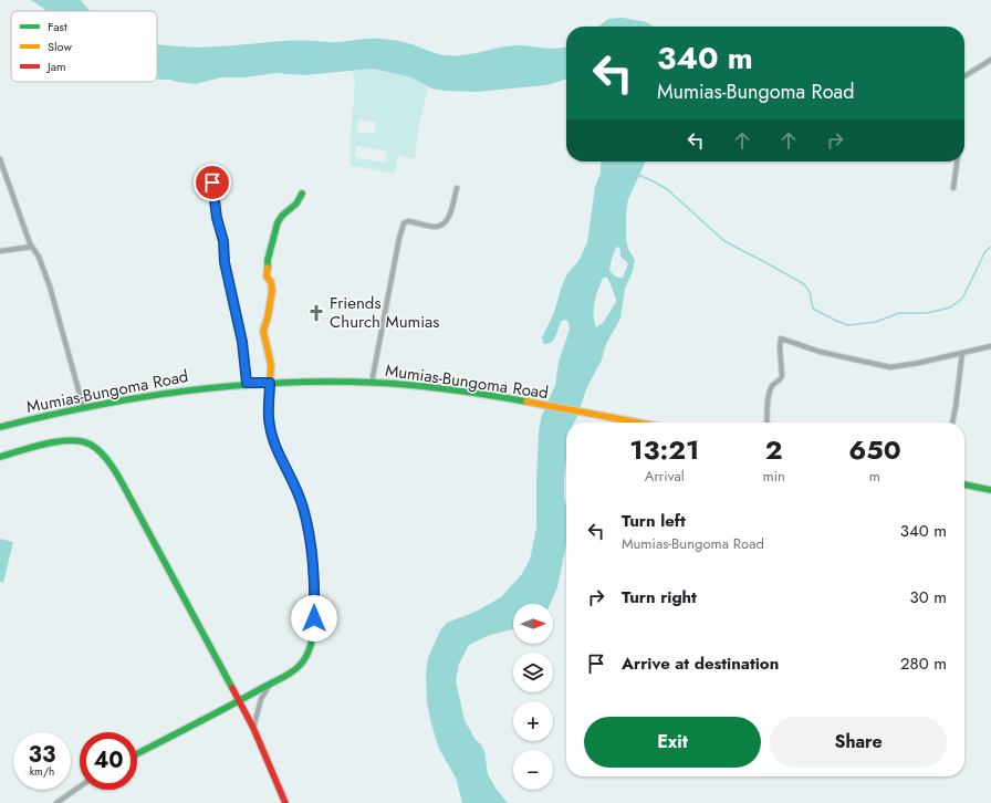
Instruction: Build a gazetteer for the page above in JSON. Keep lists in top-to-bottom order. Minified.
{"streets":{"main road":["Mumias-Bungoma Road"]},"places":{"church":["Friends Church Mumias"]},"legend":["Fast","Slow","Jam"],"north":"right","page":{"turn":["340 m","Mumias-Bungoma Road"],"eta":["13:21","Arrival","2","min","650","m"],"list":[{"name":"Turn left","note":"Mumias-Bungoma Road","value":"340 m"},{"name":"Turn right","value":"30 m"},{"name":"Arrive at destination","value":"280 m"}],"map_buttons":["+","−"],"buttons":["Exit","Share"],"speed":"33 km/h","limit":"40"}}
